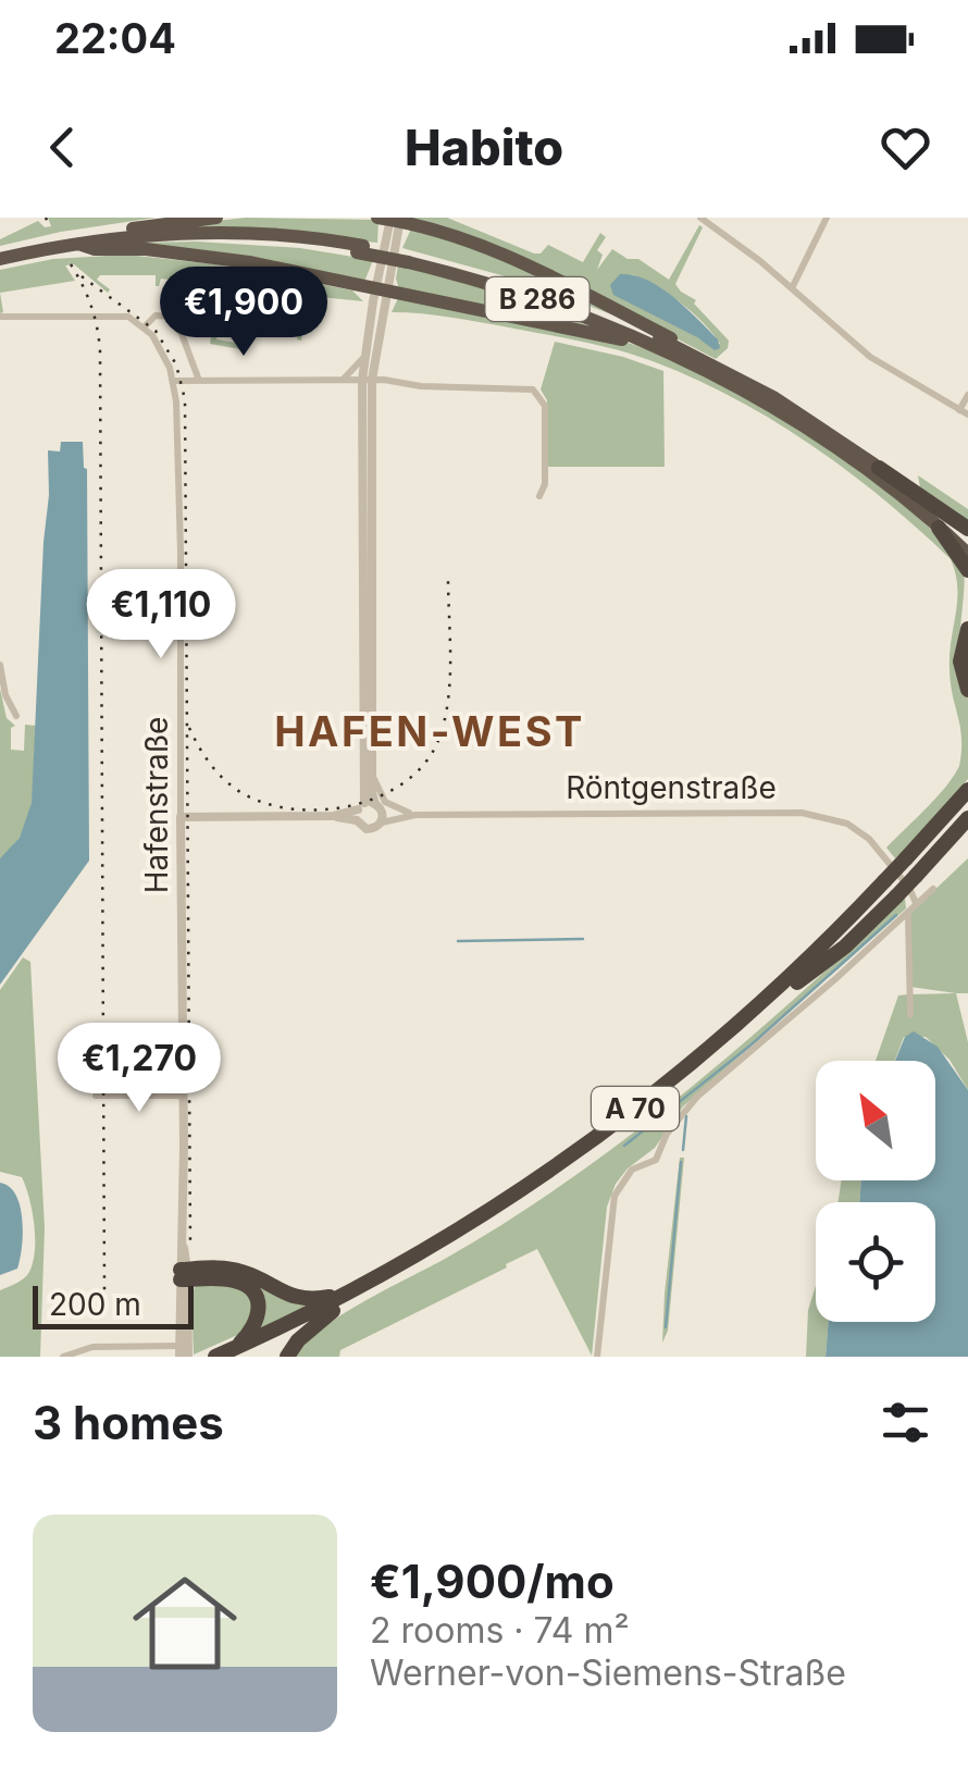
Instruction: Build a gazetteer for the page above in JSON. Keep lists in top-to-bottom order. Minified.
{"streets":{"highway":["B 286","A 70"],"street":["Röntgenstraße","Hafenstraße"]},"crossings":[["Röntgenstraße","A 70"]],"districts":["HAFEN-WEST"],"scale_bar":"200 m","north":"top left","page":{"status":"22:04","header":"Habito","price":["€1,900","€1,110","€1,270"],"scale":"200 m","heading":"3 homes","list":[{"name":"€1,900/mo","note":"2 rooms · 74 m² · Werner-von-Siemens-Straße"}]}}
